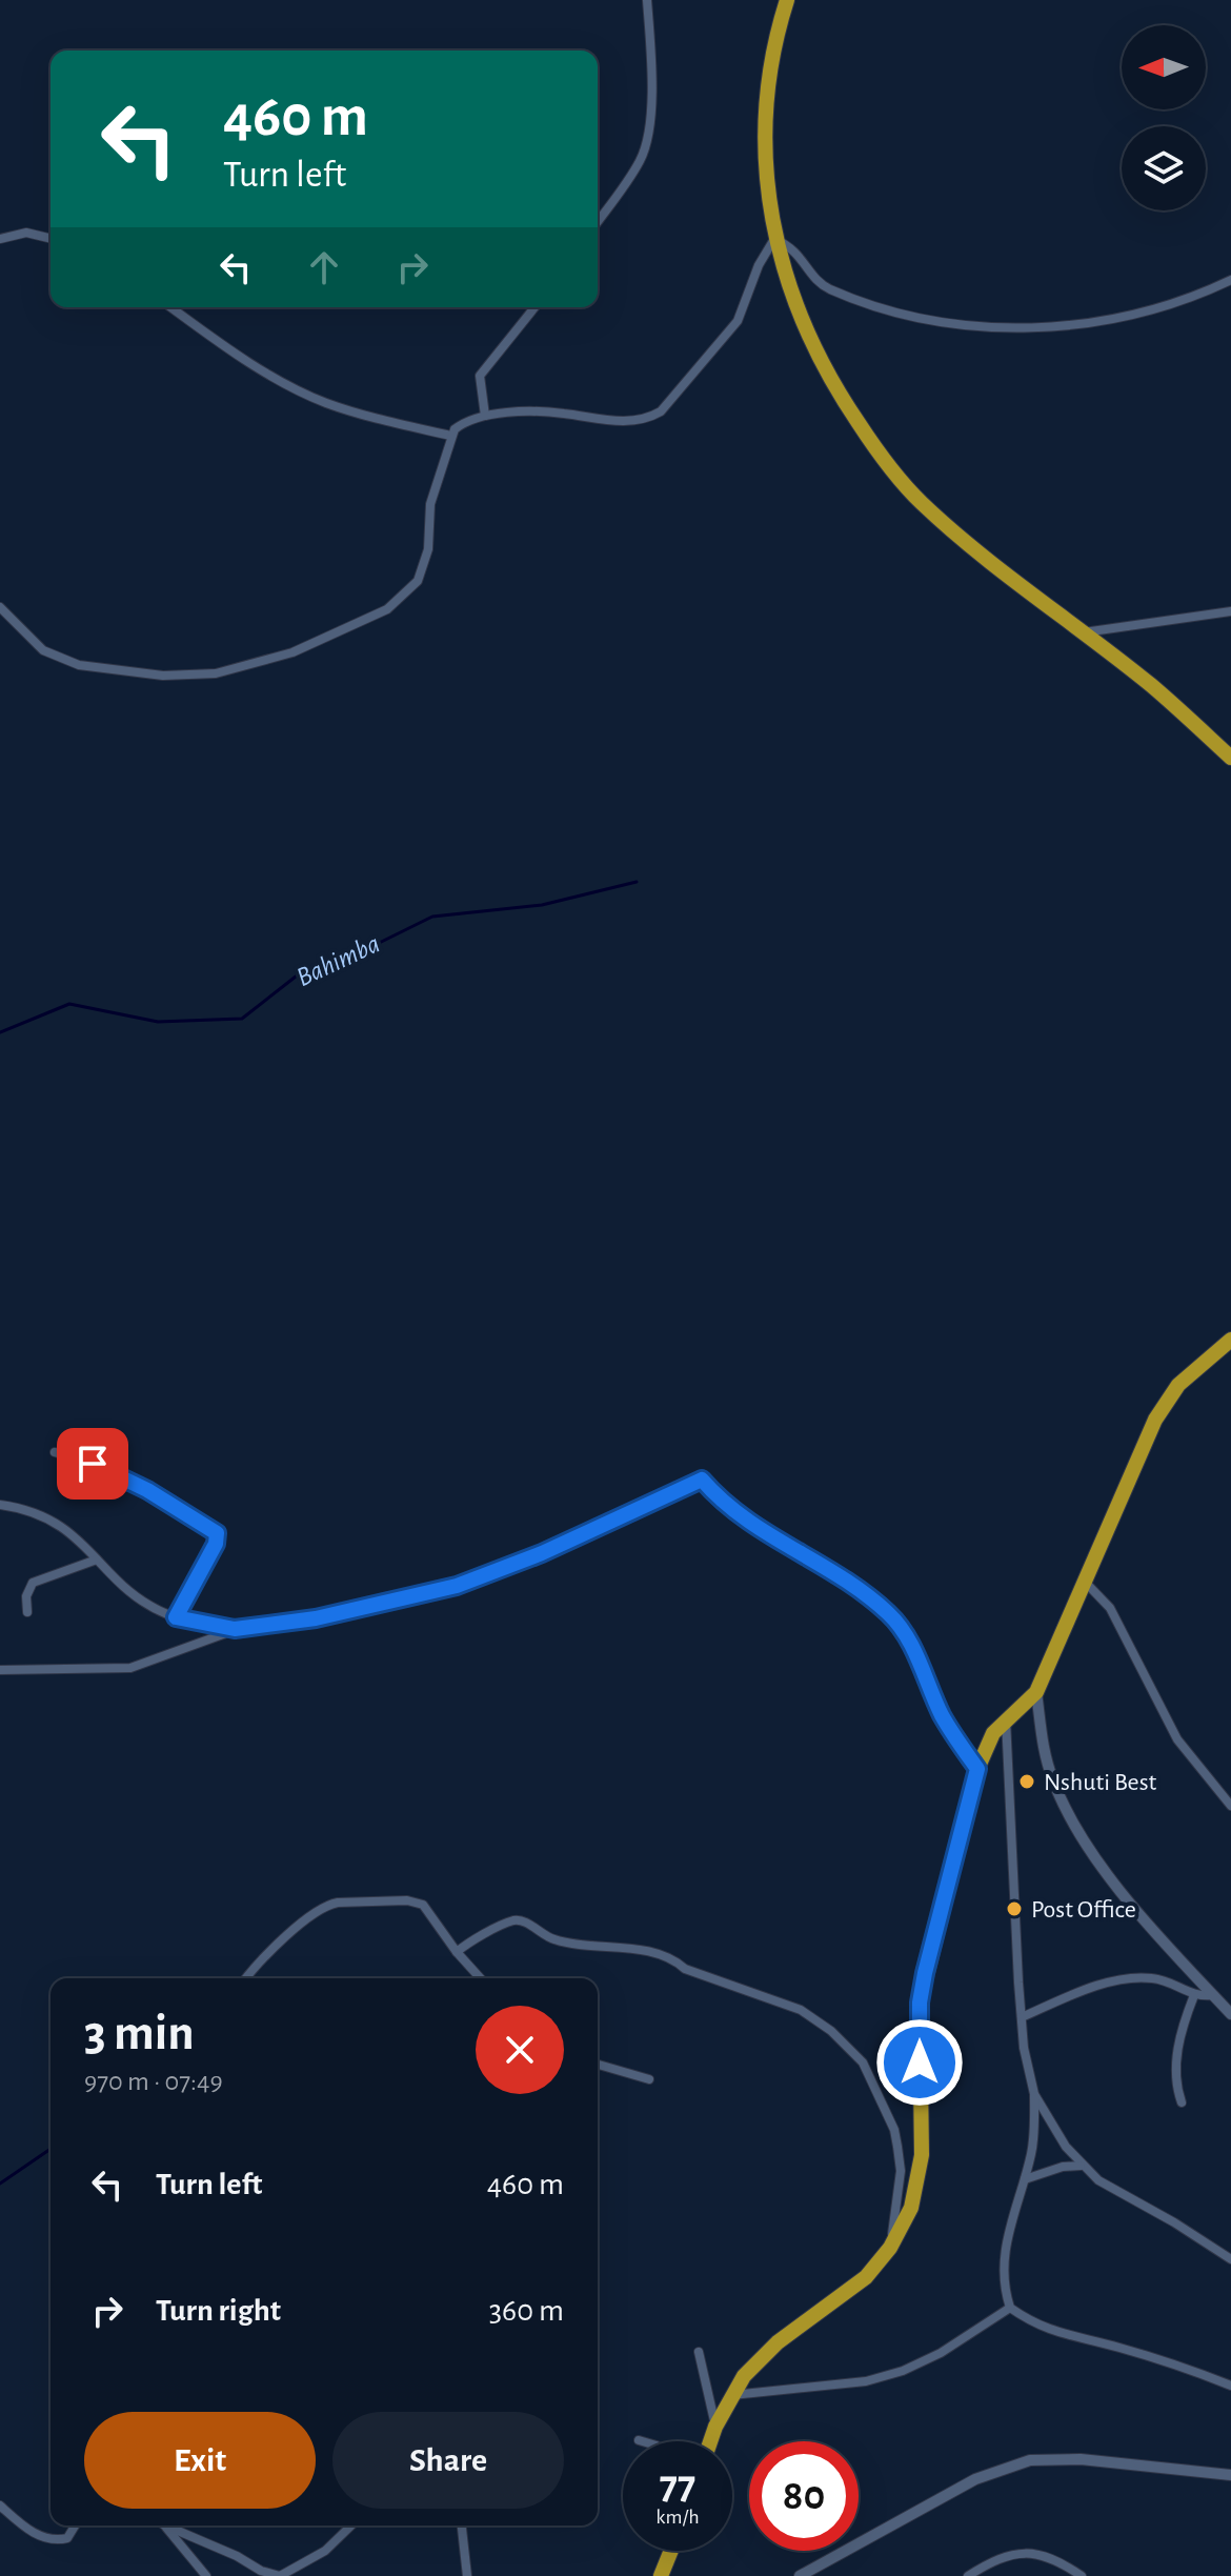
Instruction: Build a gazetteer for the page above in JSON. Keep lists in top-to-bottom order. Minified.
{"water":["Bahimba"],"places":["Nshuti Best","Post Office"],"north":"left","page":{"turn":["460 m","Turn left"],"heading":["3 min","970 m · 07:49"],"list":[{"name":"Turn left","value":"460 m"},{"name":"Turn right","value":"360 m"}],"buttons":["Exit","Share"],"speed":"77 km/h","limit":"80"}}
